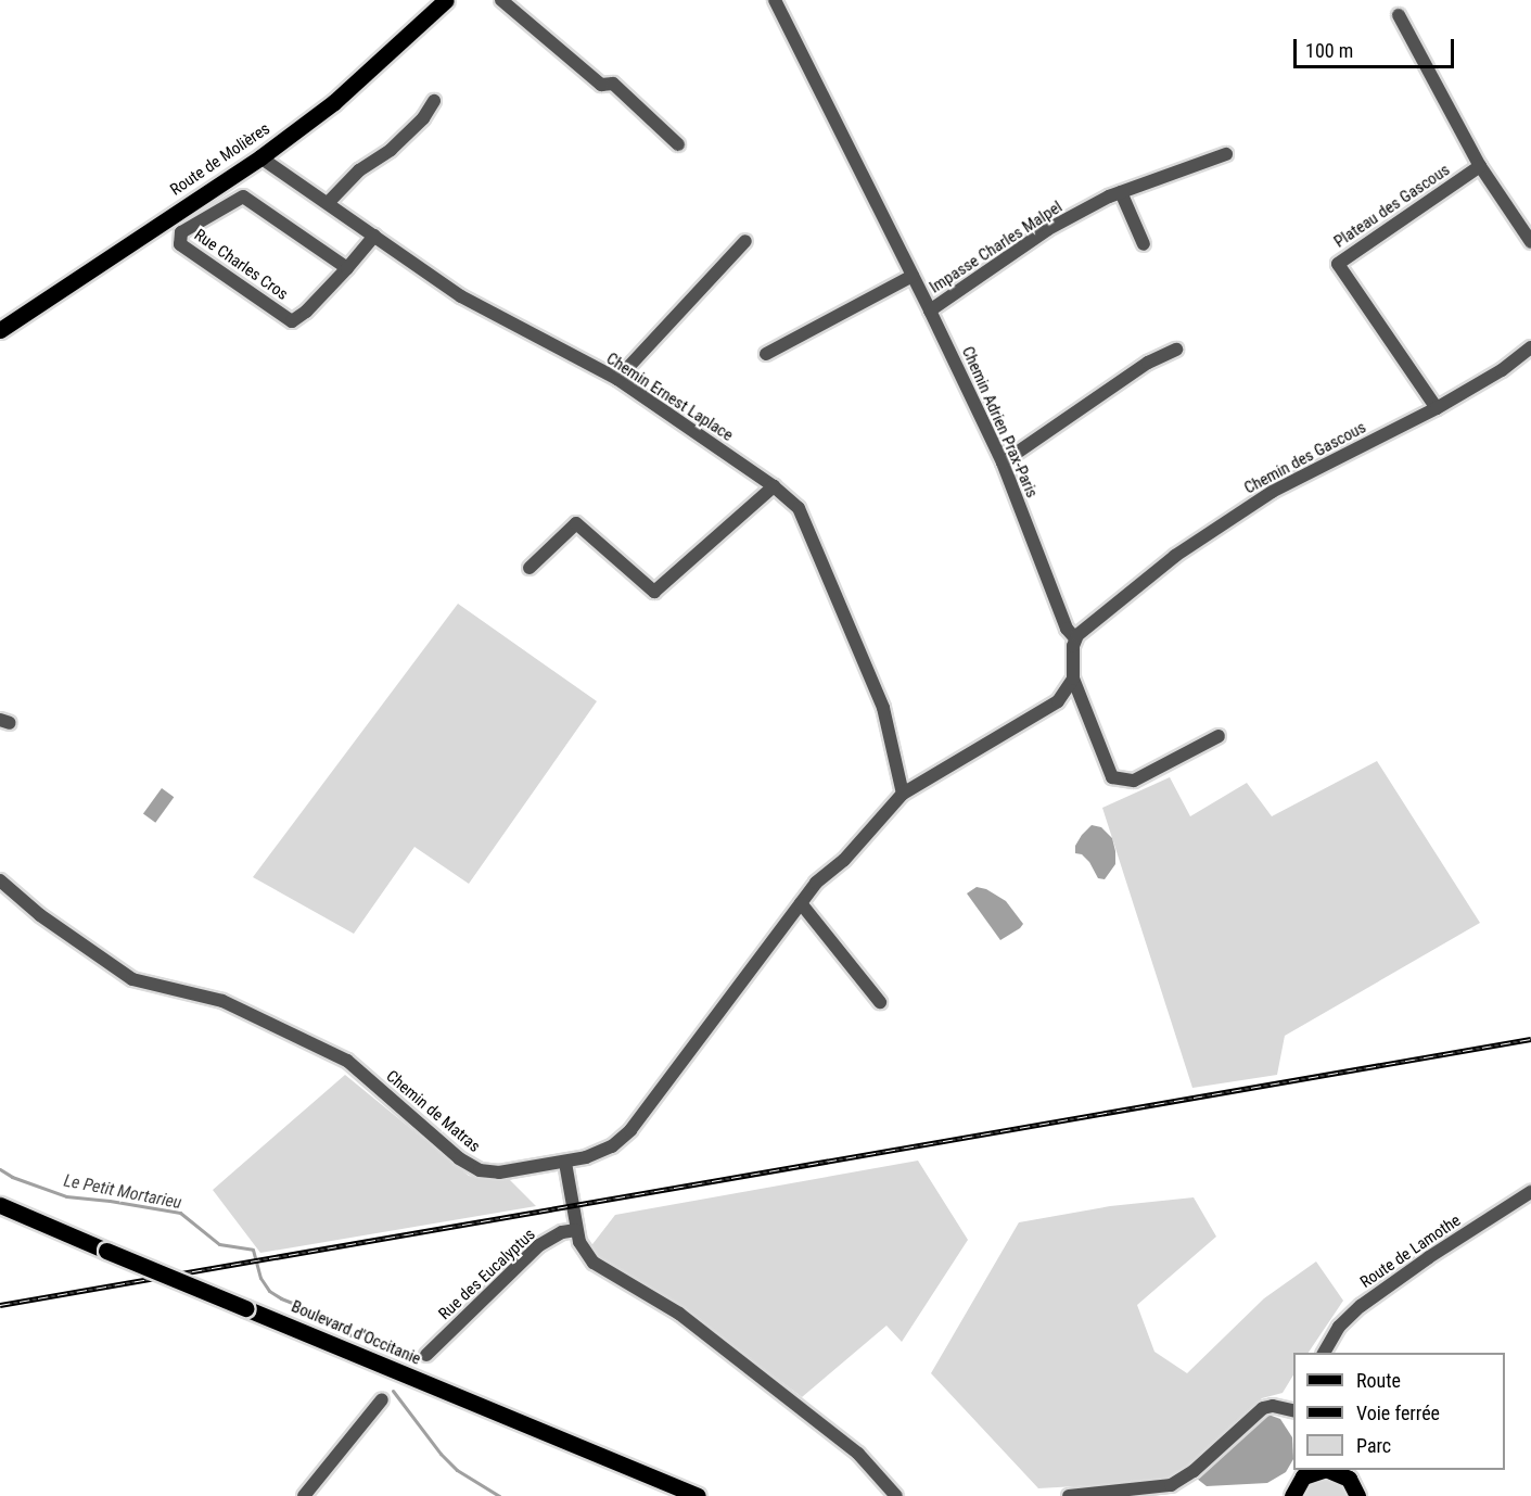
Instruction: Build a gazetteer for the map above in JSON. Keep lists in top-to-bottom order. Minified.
{"streets":{"main road":["Route de Molières","Boulevard d'Occitanie"],"street":["Plateau des Gascous","Impasse Charles Malpel","Rue Charles Cros","Chemin Ernest Laplace","Chemin Adrien Prax-Paris","Chemin des Gascous","Chemin de Matras","Route de Lamothe","Rue des Eucalyptus"]},"crossings":[["Route de Molières","Chemin Ernest Laplace"],["Plateau des Gascous","Chemin des Gascous"],["Impasse Charles Malpel","Chemin Adrien Prax-Paris"],["Rue Charles Cros","Chemin Ernest Laplace"],["Chemin Ernest Laplace","Chemin de Matras"],["Chemin Adrien Prax-Paris","Chemin des Gascous"]],"water":["Le Petit Mortarieu"],"legend":["Route","Voie ferrée","Parc"],"scale_bar":"100 m"}
